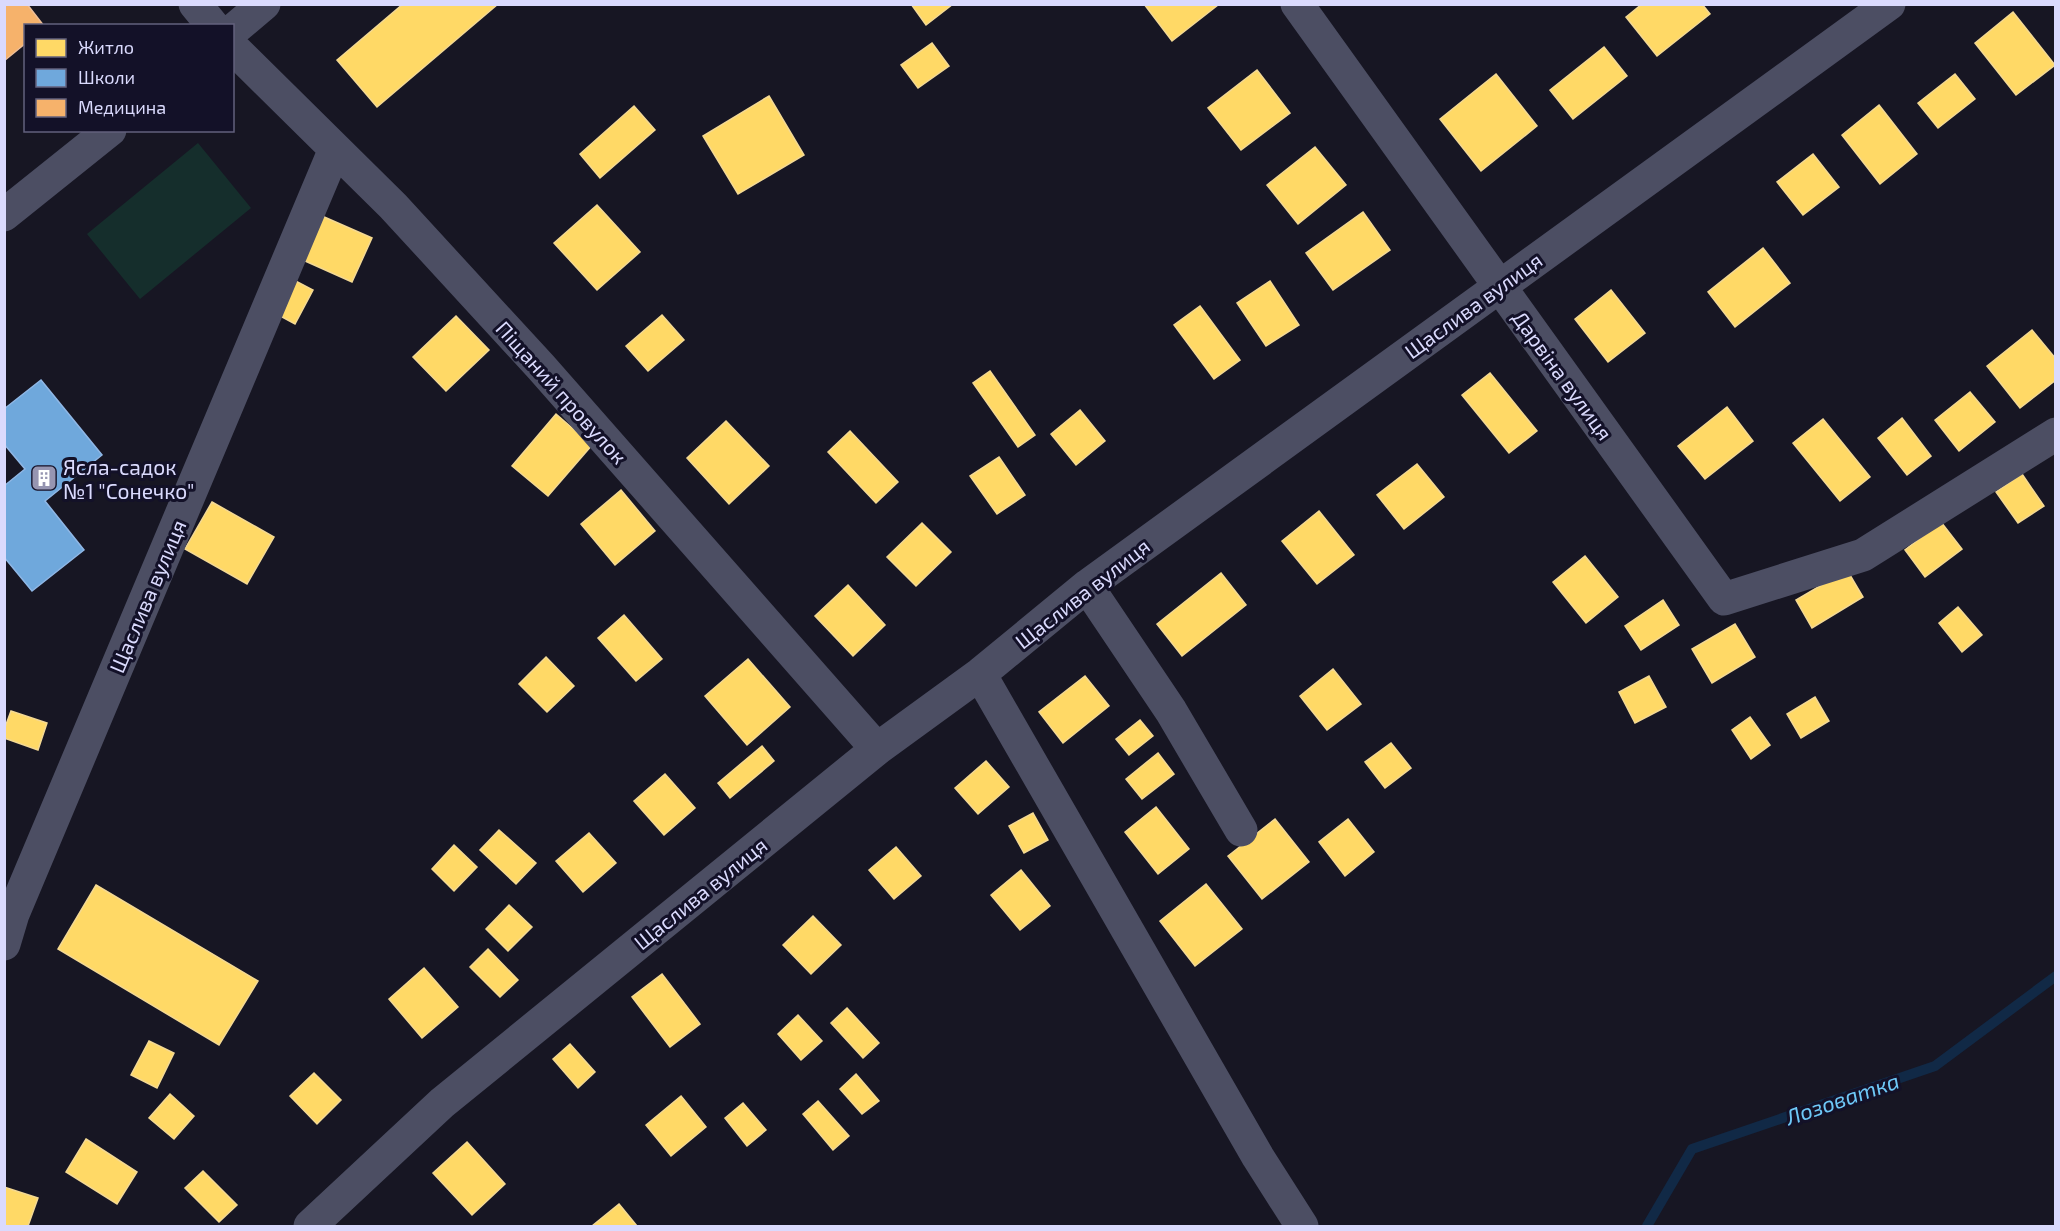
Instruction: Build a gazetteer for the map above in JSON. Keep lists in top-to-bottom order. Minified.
{"streets":{"street":["Щаслива вулиця","Дарвіна вулиця","Піщаний провулок"]},"crossings":[["Щаслива вулиця","Дарвіна вулиця"],["Щаслива вулиця","Піщаний провулок"]],"water":["Лозоватка"],"places":{"building":["Ясла-садок №1 \"Сонечко\""]},"legend":["Житло","Школи","Медицина"]}
